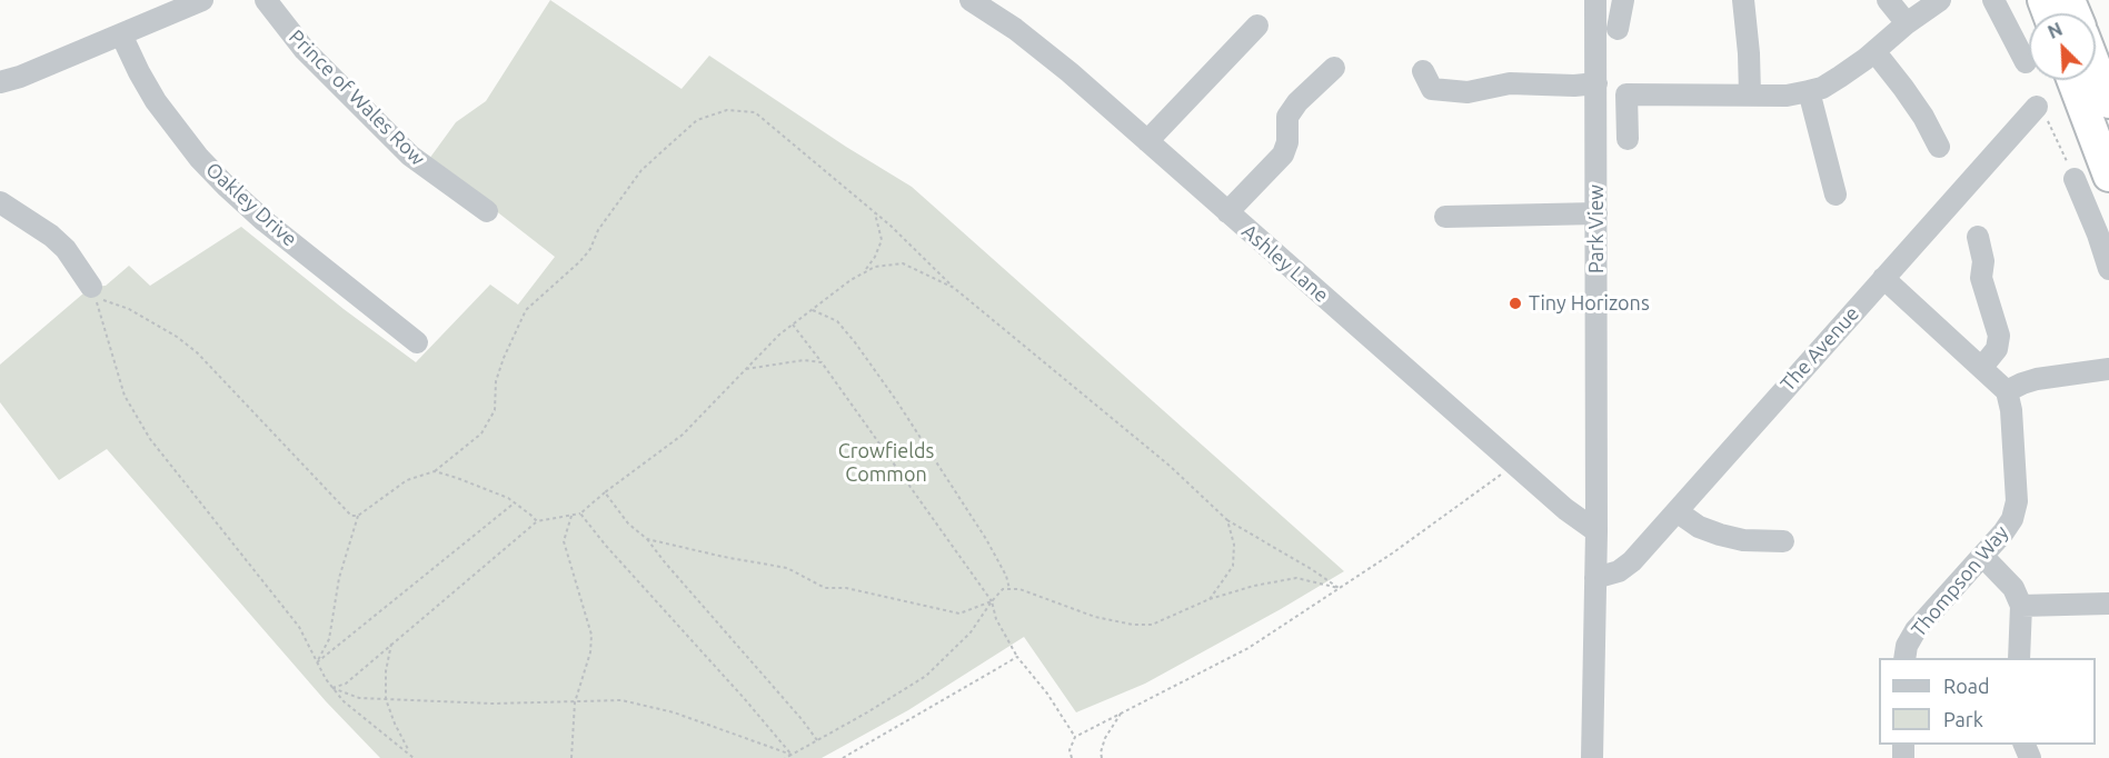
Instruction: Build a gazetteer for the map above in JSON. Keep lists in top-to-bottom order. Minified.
{"streets":{"street":["Prince of Wales Row","Oakley Drive","Park View","Ashley Lane","The Avenue","Thompson Way"]},"crossings":[["Park View","Ashley Lane"],["Park View","The Avenue"]],"parks":["Crowfields Common"],"places":["Tiny Horizons"],"legend":["Road","Park"],"north":"top left"}
